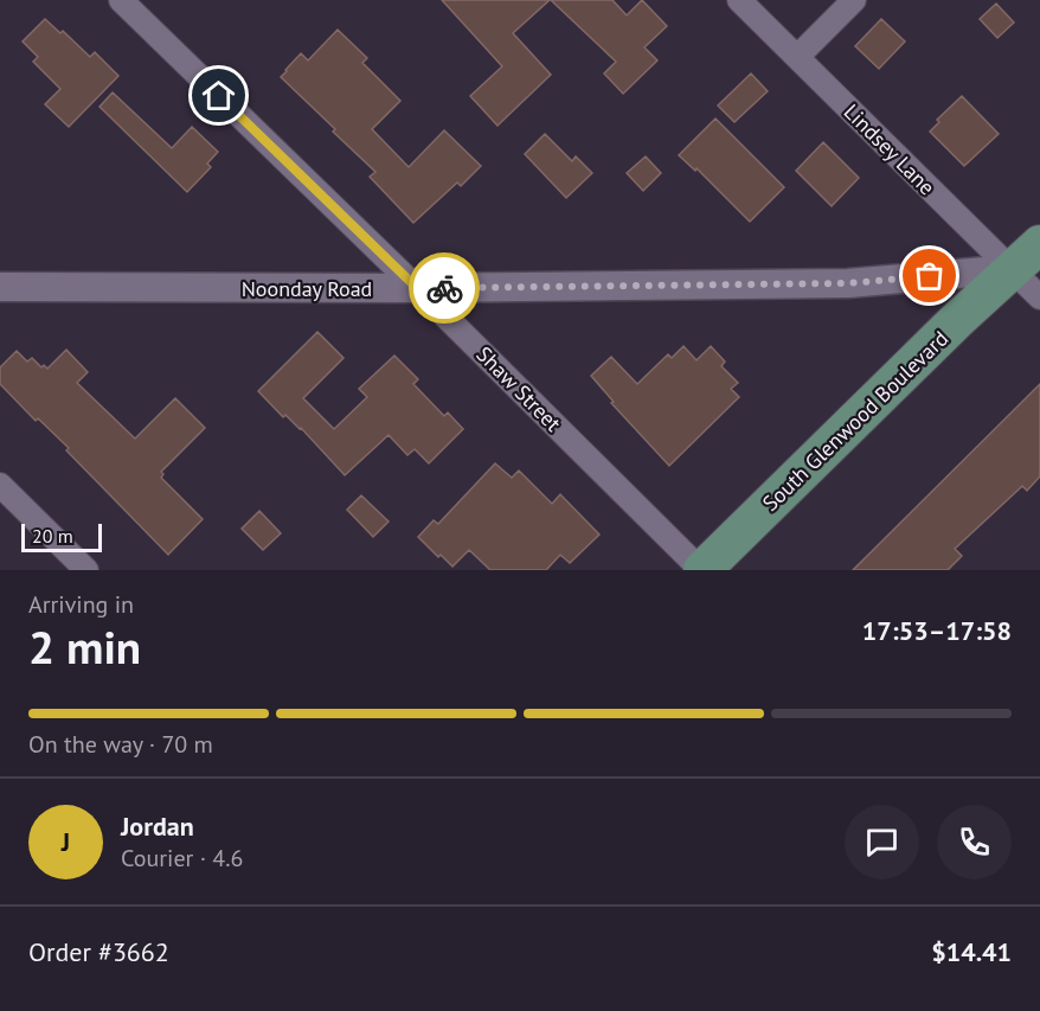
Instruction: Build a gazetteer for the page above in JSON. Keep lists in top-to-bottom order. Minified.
{"streets":{"main road":["South Glenwood Boulevard"],"street":["Lindsey Lane","Noonday Road","Shaw Street"]},"crossings":[["Lindsey Lane","Noonday Road"],["Lindsey Lane","South Glenwood Boulevard"],["Noonday Road","Shaw Street"],["Noonday Road","South Glenwood Boulevard"],["Shaw Street","South Glenwood Boulevard"]],"scale_bar":"20 m","page":{"scale":"20 m","heading":["2 min","Arriving in","17:53–17:58"],"panel":["Jordan","Courier · 4.6","Order #3662","$14.41"],"bar":"On the way · 70 m","round":"J"}}
